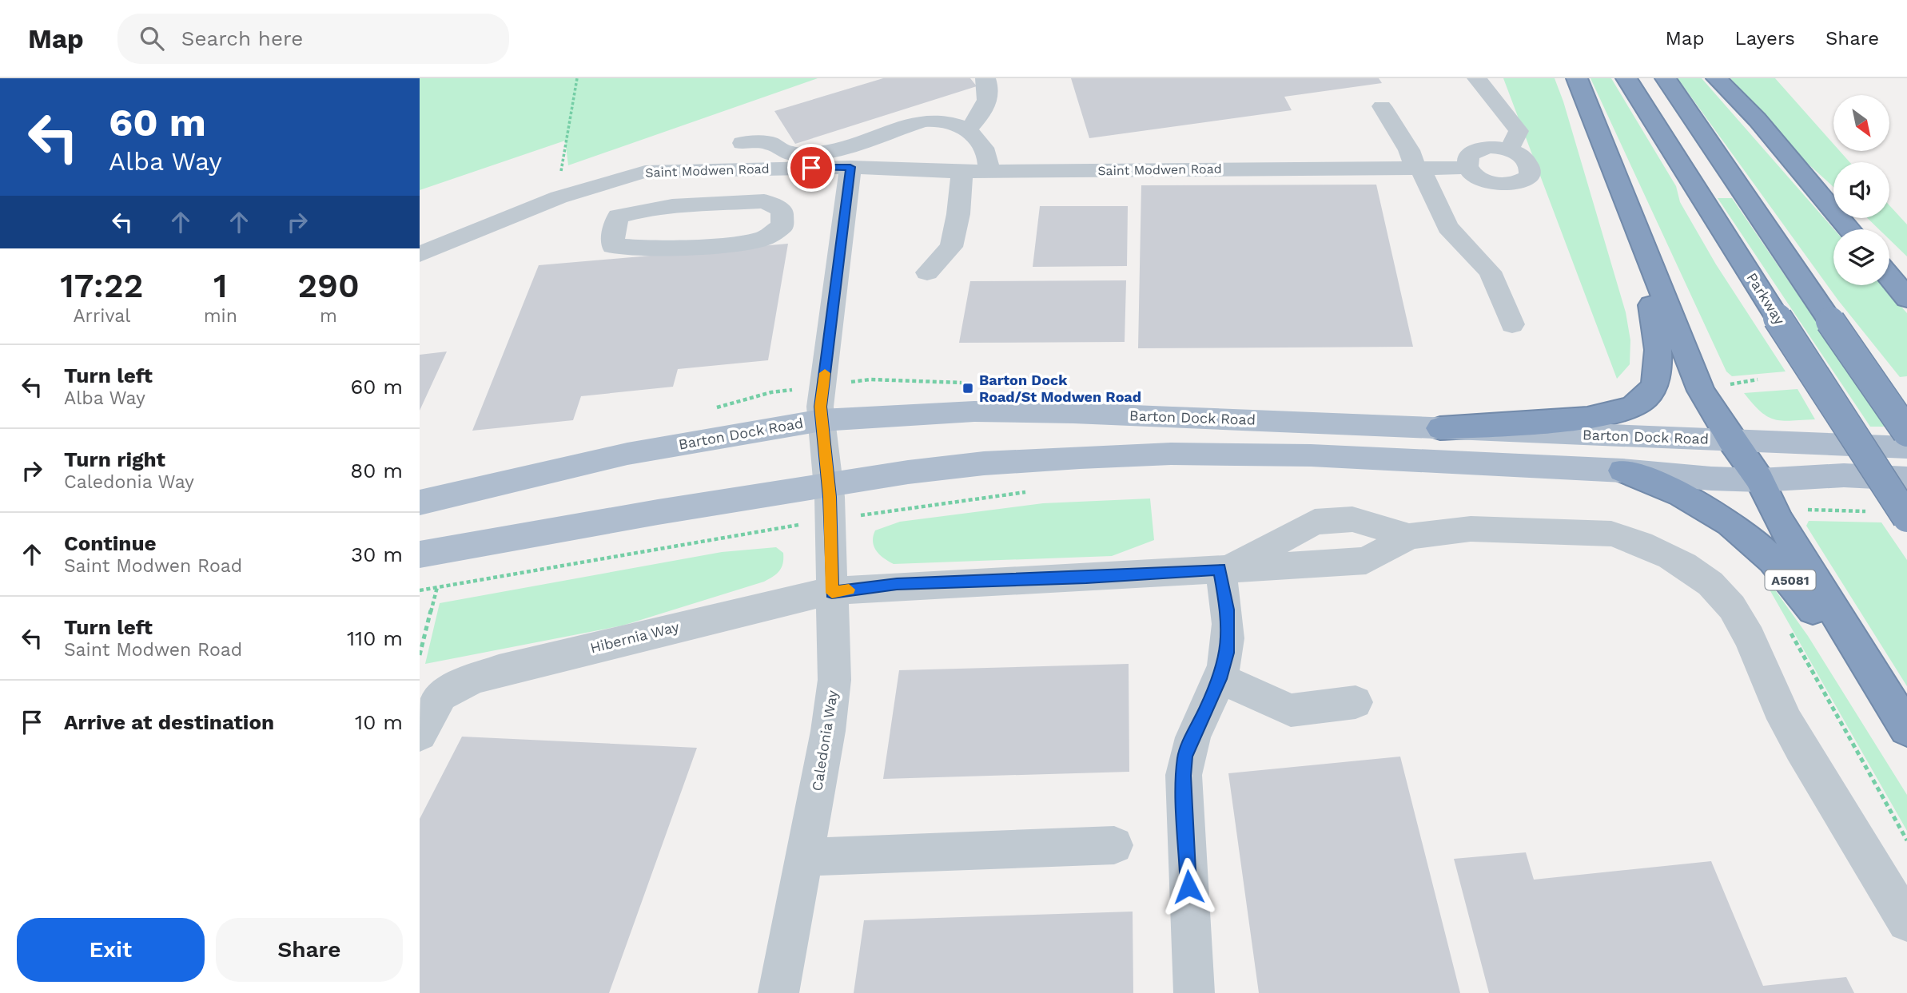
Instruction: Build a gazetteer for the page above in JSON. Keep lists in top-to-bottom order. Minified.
{"streets":{"highway":["Parkway","A5081"],"main road":["Barton Dock Road"],"street":["Saint Modwen Road","Hibernia Way","Caledonia Way"]},"crossings":[["Hibernia Way","Caledonia Way"]],"places":{"transit":["Barton Dock Road/St Modwen Road"]},"north":"bottom right","page":{"header":"Map","search":"Search here","nav":["Map","Layers","Share"],"turn":["60 m","Alba Way"],"eta":["17:22","Arrival","1","min","290","m"],"list":[{"name":"Turn left","note":"Alba Way","value":"60 m"},{"name":"Turn right","note":"Caledonia Way","value":"80 m"},{"name":"Continue","note":"Saint Modwen Road","value":"30 m"},{"name":"Turn left","note":"Saint Modwen Road","value":"110 m"},{"name":"Arrive at destination","value":"10 m"}],"buttons":["Exit","Share"]}}
